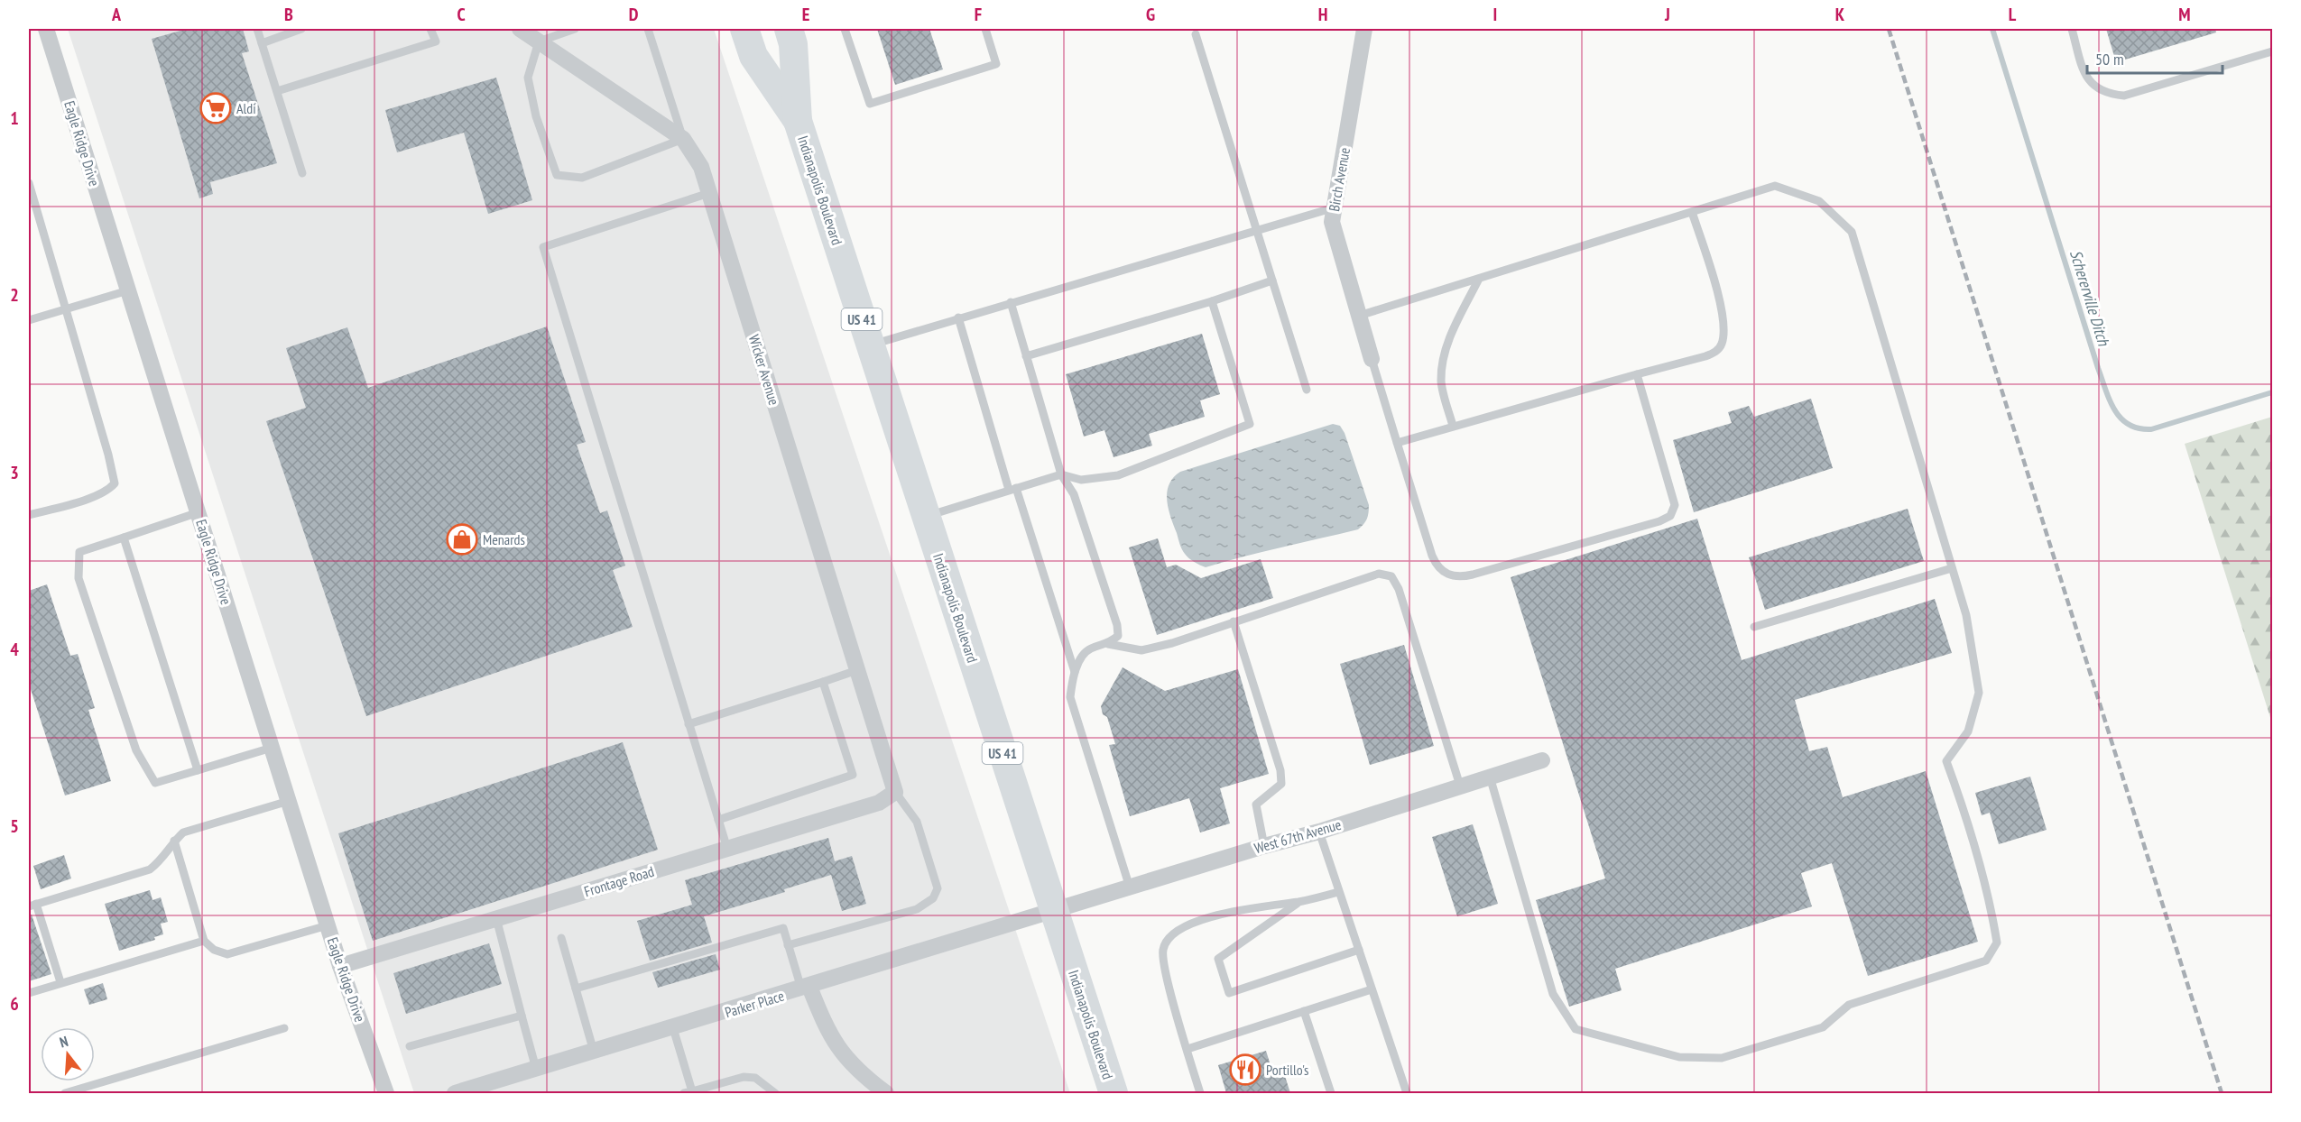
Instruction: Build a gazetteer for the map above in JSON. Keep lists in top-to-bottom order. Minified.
{"streets":{"highway":["Indianapolis Boulevard","US 41"],"street":["Eagle Ridge Drive","Birch Avenue","Wicker Avenue","West 67th Avenue","Frontage Road","Parker Place"]},"crossings":[["Eagle Ridge Drive","Frontage Road"],["Indianapolis Boulevard","West 67th Avenue"],["Indianapolis Boulevard","Parker Place"],["Wicker Avenue","Frontage Road"],["West 67th Avenue","Parker Place"]],"water":["Schererville Ditch"],"places":{"supermarket":["Aldi"],"shop":["Menards"],"restaurant":["Portillo's"]},"scale_bar":"50 m","north":"top","grid":{"columns":["A","B","C","D","E","F","G","H","I","J","K","L","M"],"rows":["1","2","3","4","5","6"]}}
